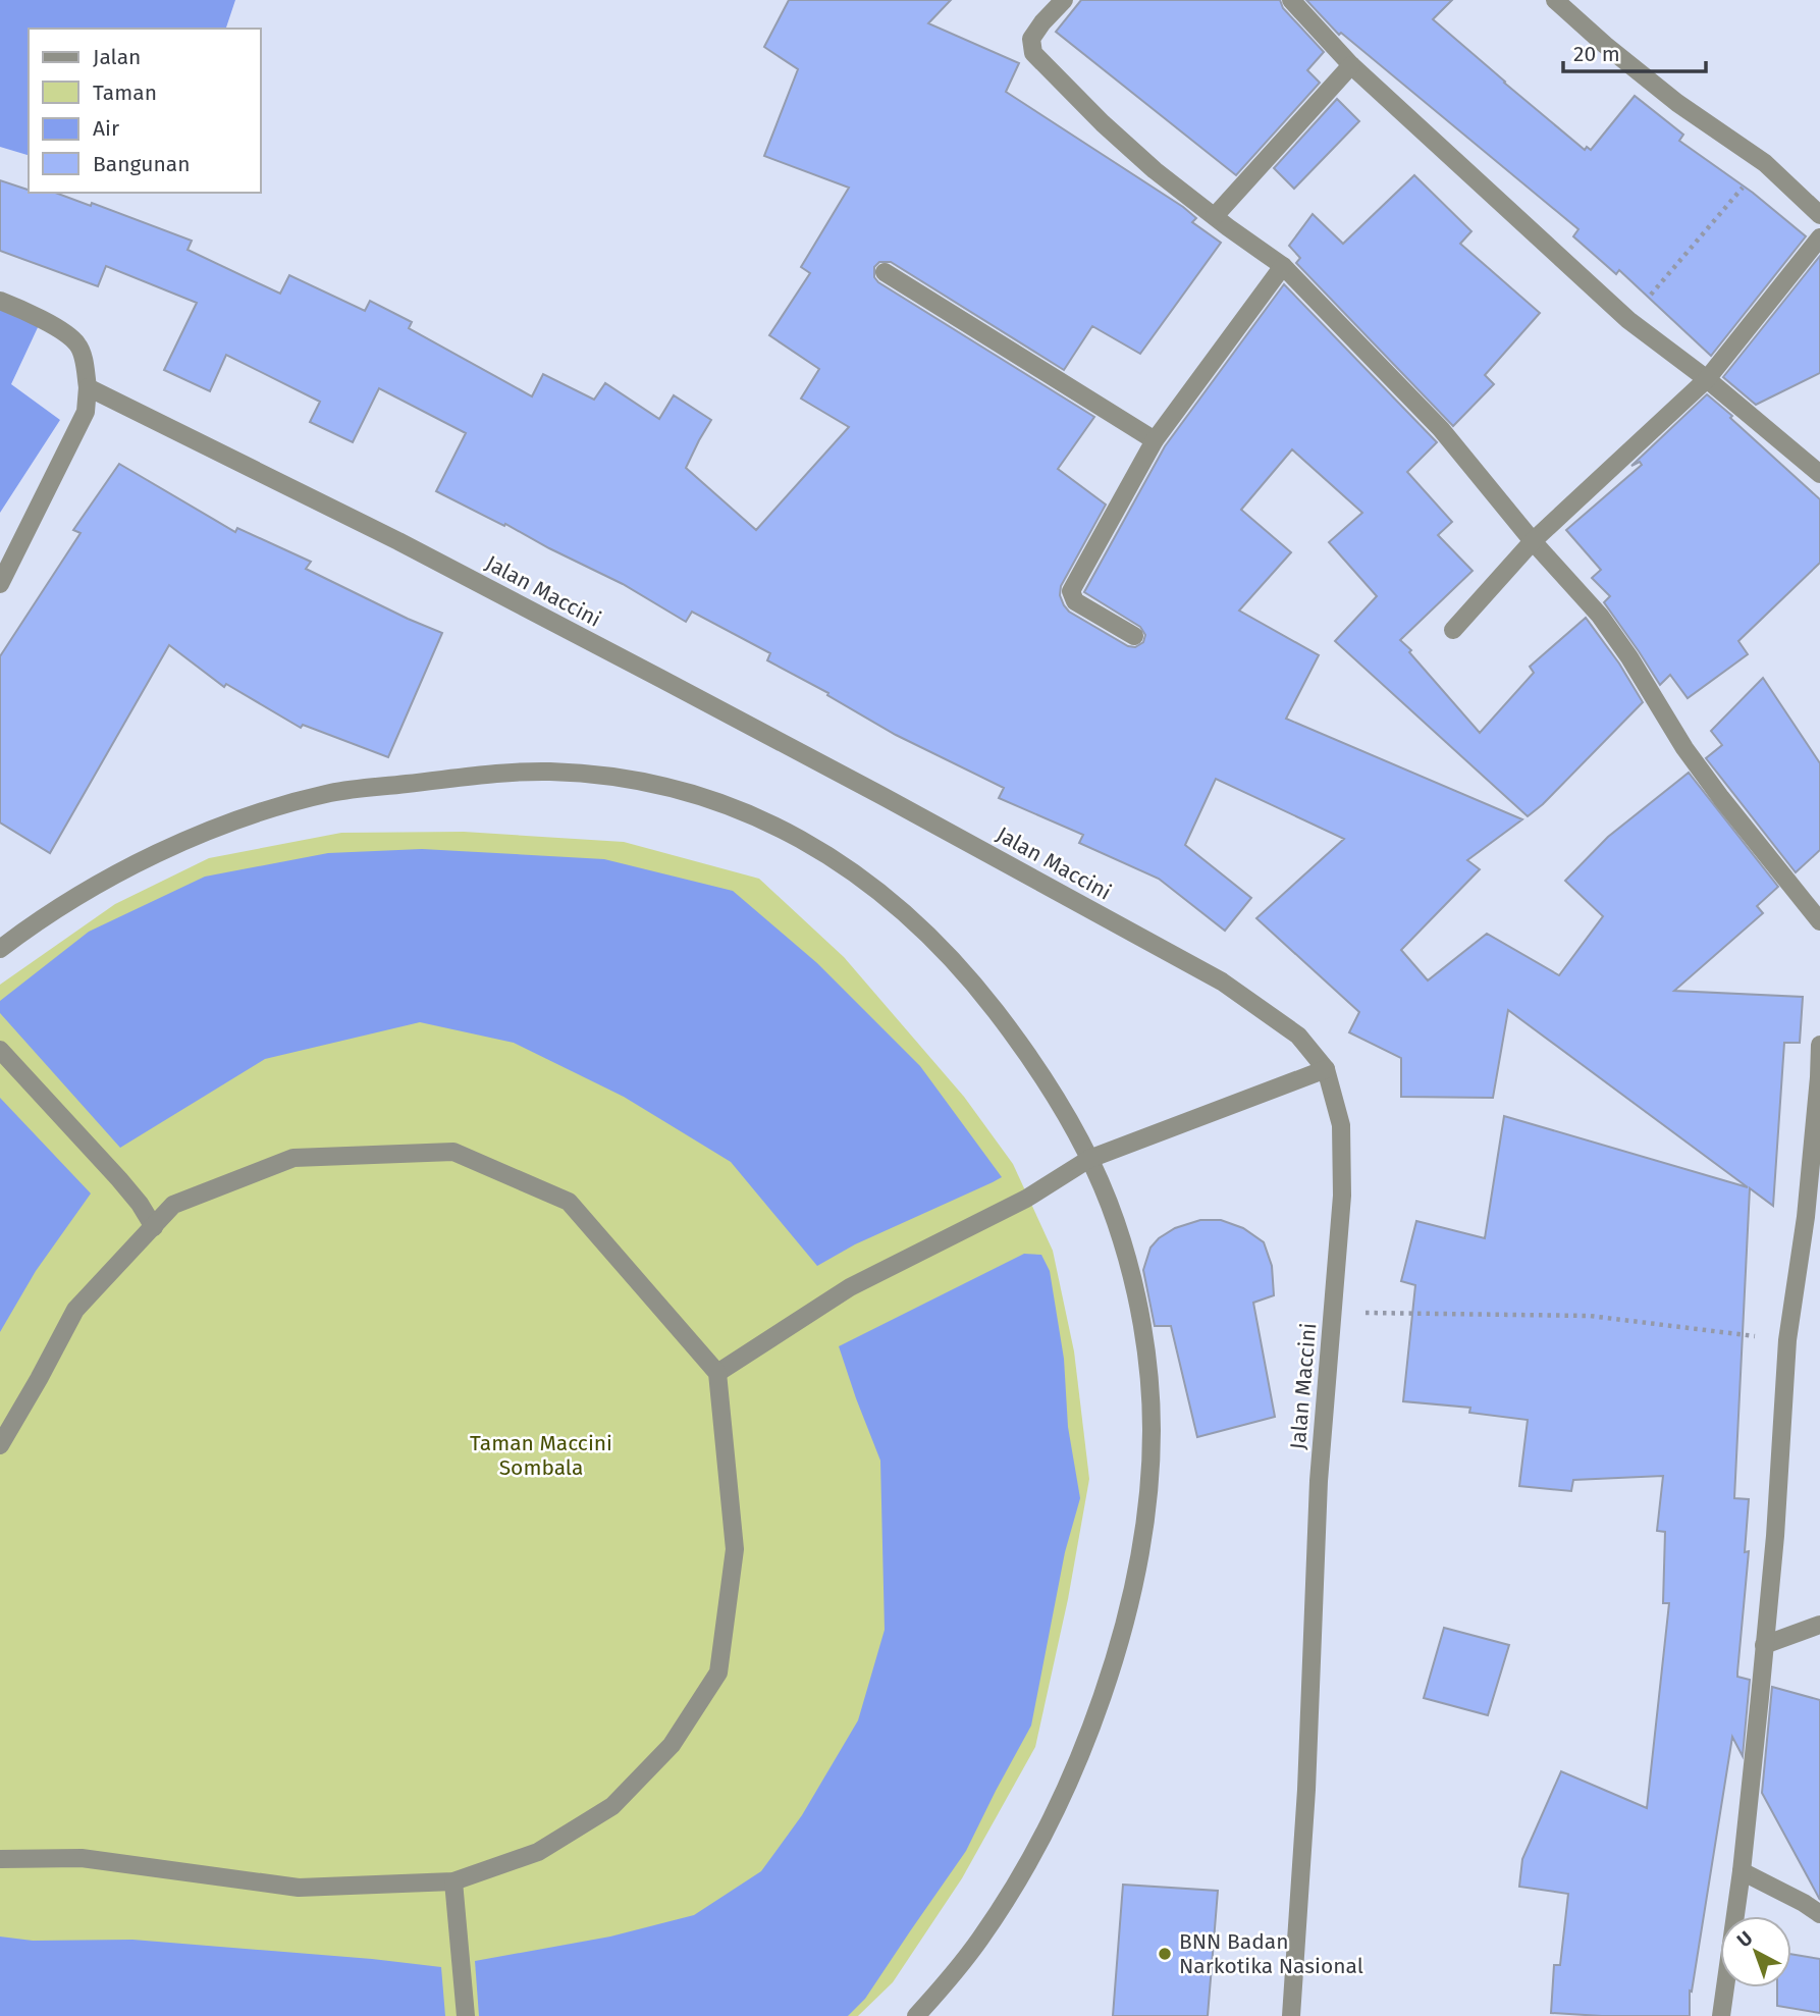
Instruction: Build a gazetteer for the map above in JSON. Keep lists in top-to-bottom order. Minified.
{"streets":{"street":["Jalan Maccini"]},"parks":["Taman Maccini Sombala"],"places":["BNN Badan Narkotika Nasional"],"legend":["Jalan","Taman","Air","Bangunan"],"scale_bar":"20 m","north":"top left"}
